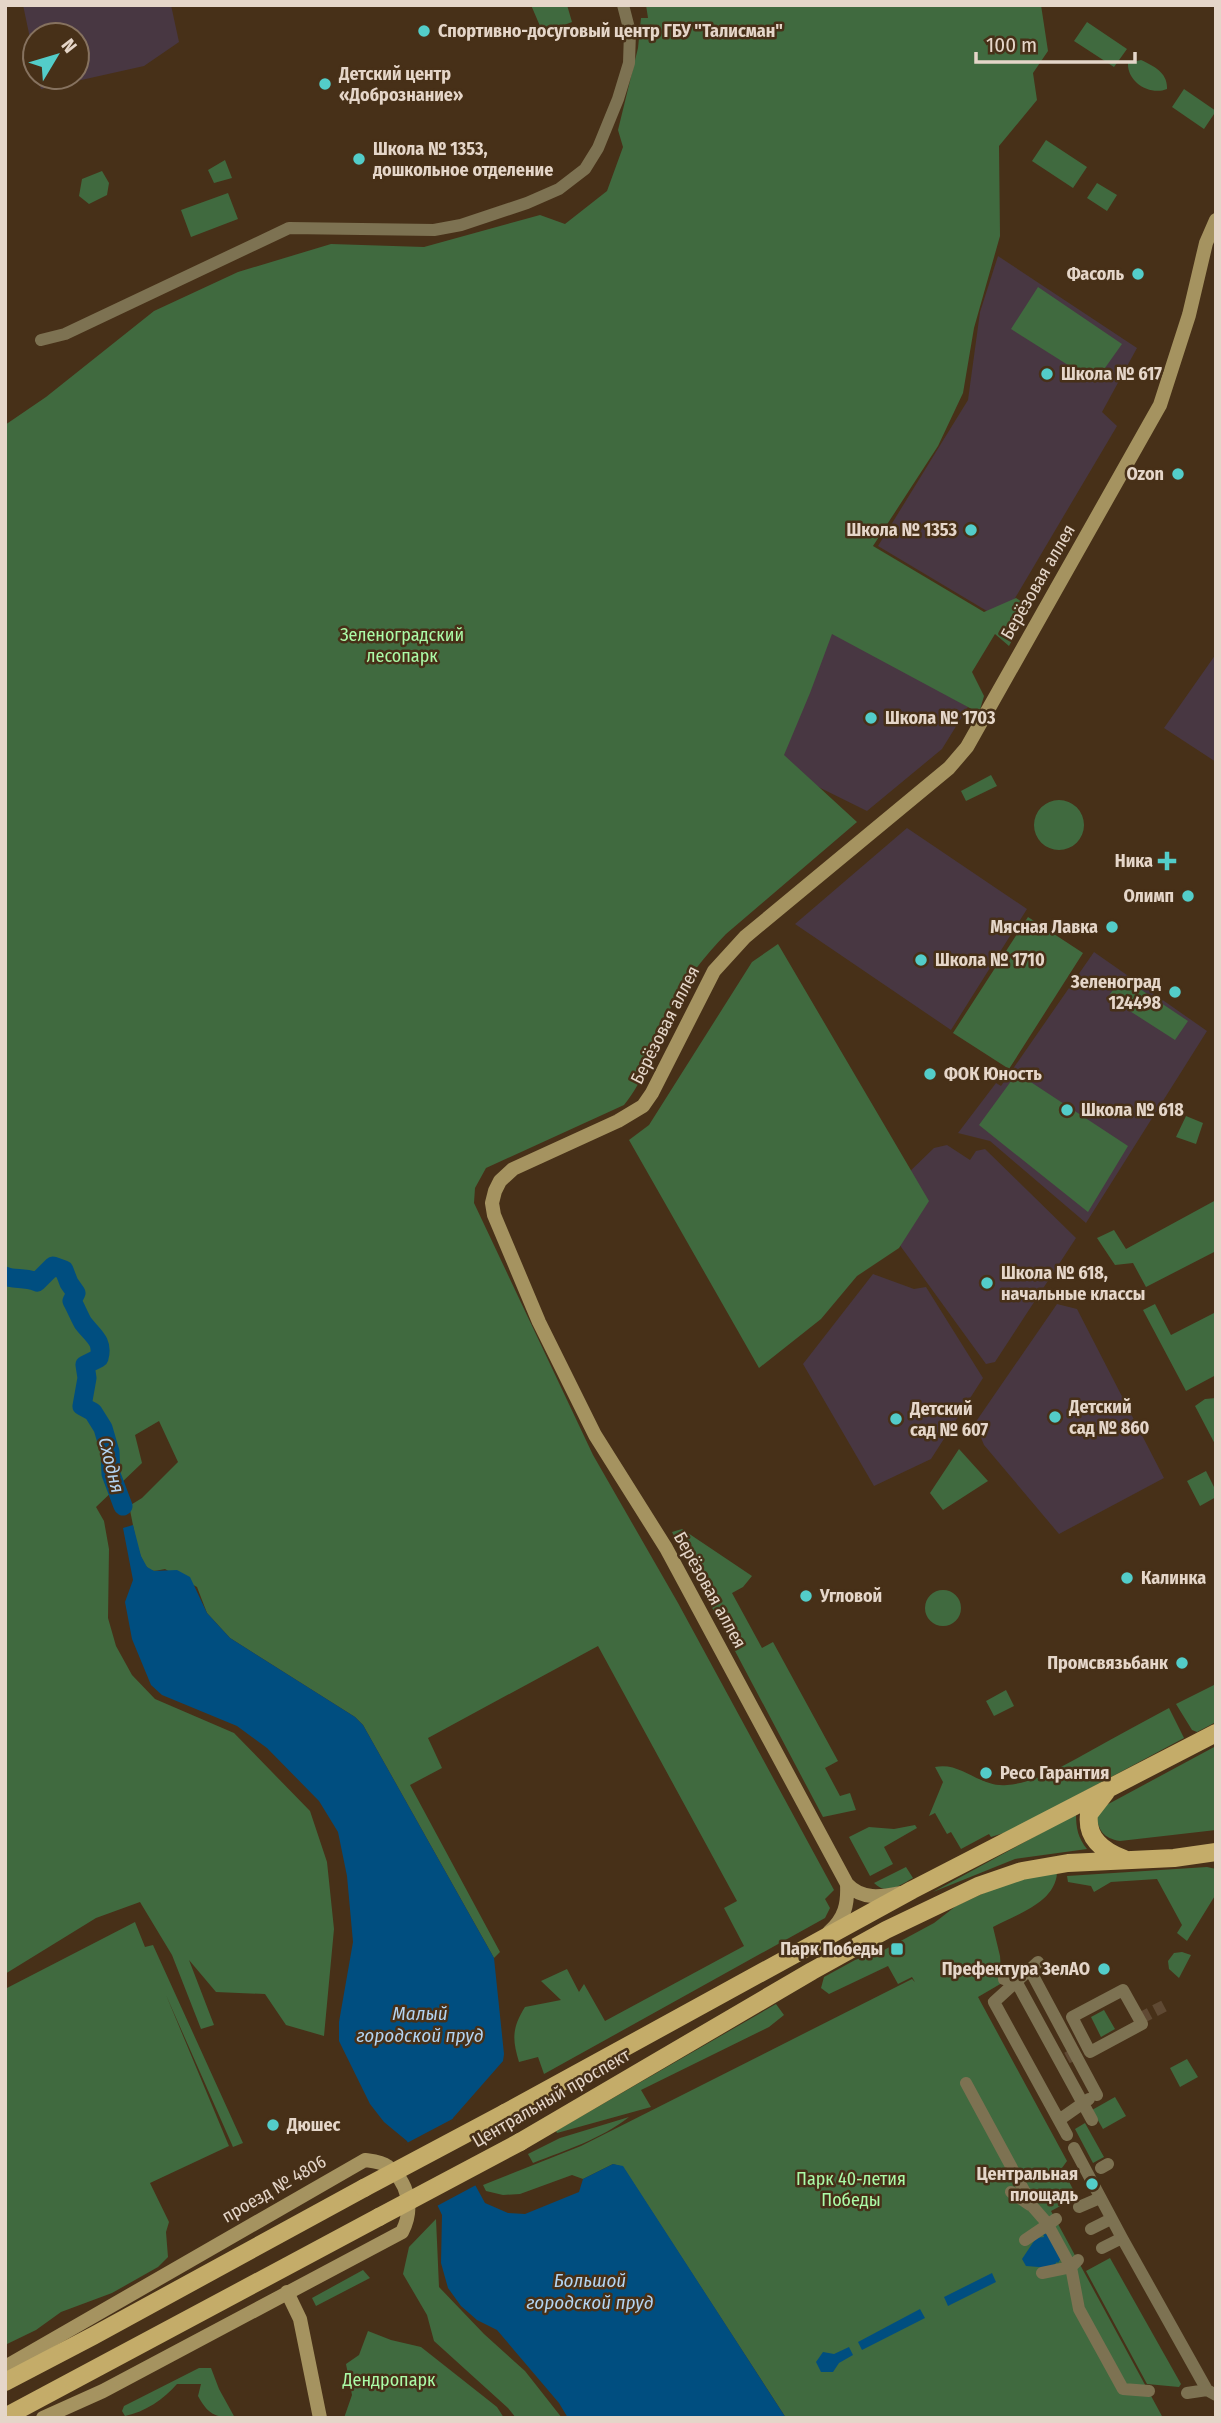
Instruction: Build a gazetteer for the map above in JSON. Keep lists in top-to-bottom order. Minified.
{"streets":{"main road":["Центральный проспект"],"street":["Берёзовая аллея","проезд № 4806"]},"water":["Сходня","Малый городской пруд","Большой городской пруд"],"parks":["Зеленоградский лесопарк","Парк 40-летия Победы","Дендропарк"],"places":{"other":["Спортивно-досуговый центр ГБУ \"Талисман\"","Детский центр «Добрознание»","Школа № 1353, дошкольное отделение","Фасоль","Школа № 617","Ozon","Школа № 1353","Школа № 1703","Олимп","Мясная Лавка","Школа № 1710","Зеленоград 124498","ФОК Юность","Школа № 618","Школа № 618, начальные классы","Детский сад № 860","Детский сад № 607","Калинка","Угловой","Промсвязьбанк","Ресо Гарантия","Префектура ЗелАО","Дюшес","Центральная площадь"],"health":["Ника"],"transit":["Парк Победы"]},"scale_bar":"100 m","north":"top right"}
